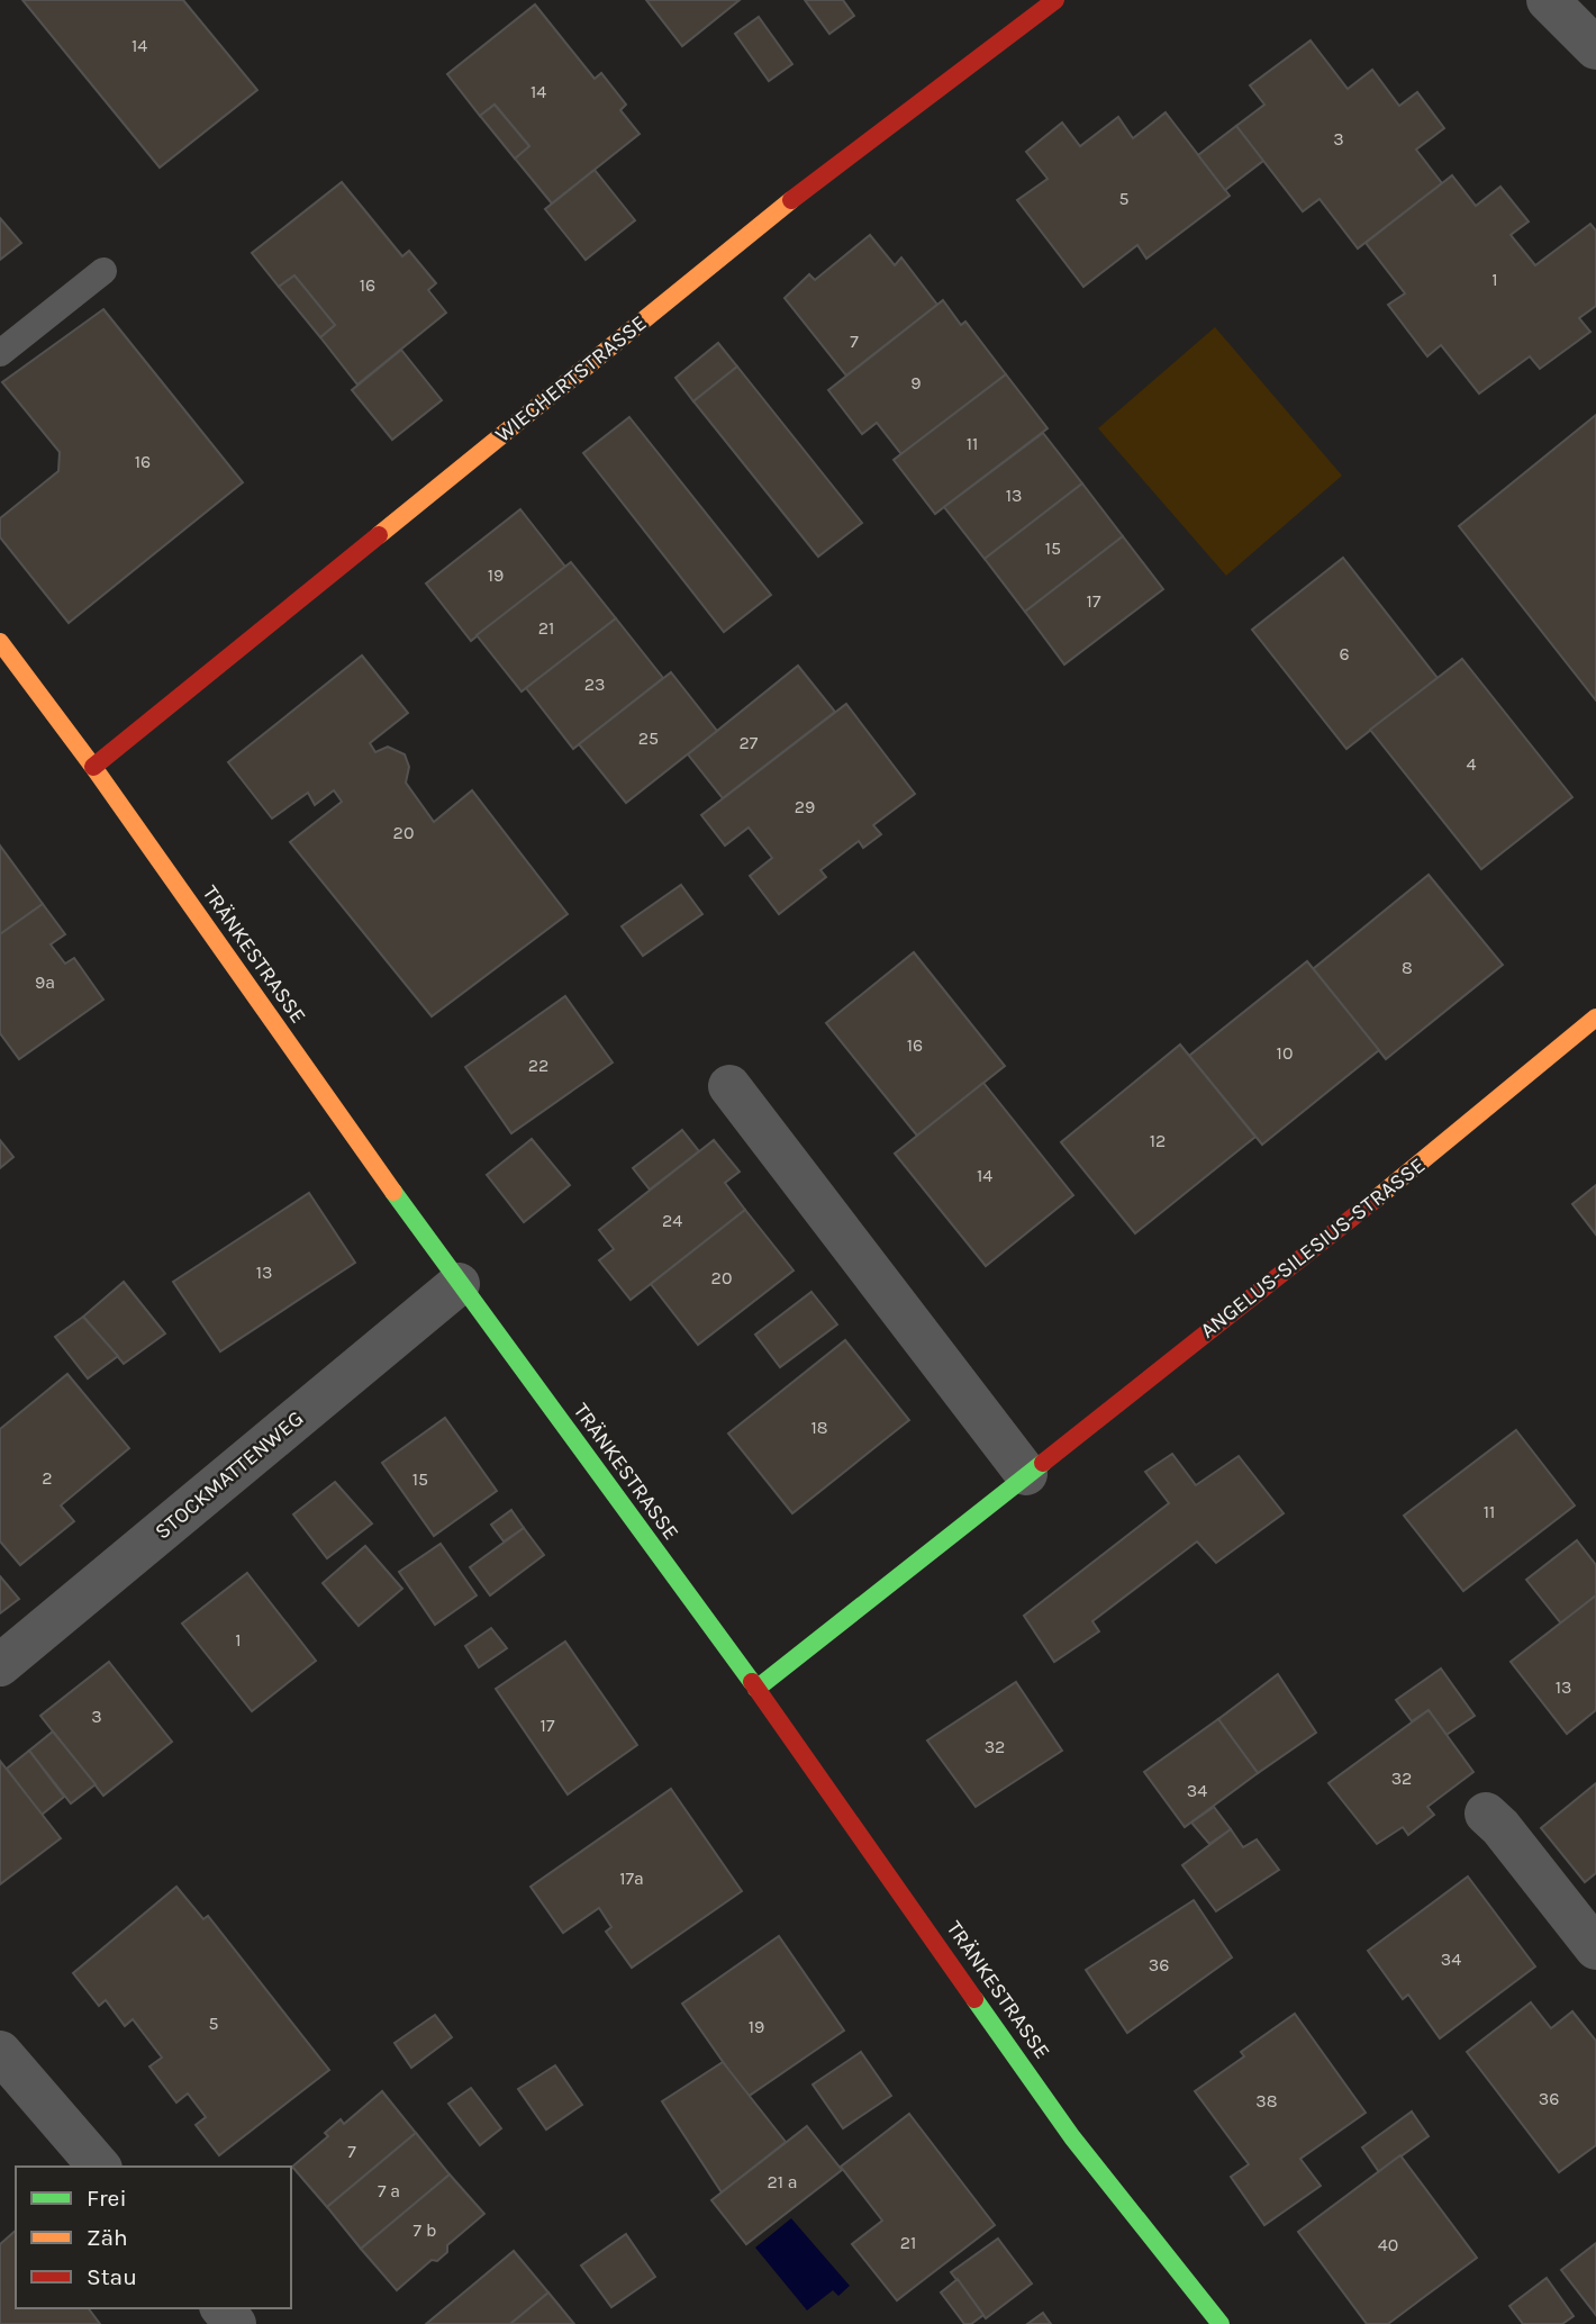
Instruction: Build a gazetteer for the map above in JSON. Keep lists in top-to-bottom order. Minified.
{"streets":{"street":["WIECHERTSTRASSE","TRÄNKESTRASSE","ANGELUS-SILESIUS-STRASSE","STOCKMATTENWEG"]},"crossings":[["WIECHERTSTRASSE","TRÄNKESTRASSE"],["TRÄNKESTRASSE","ANGELUS-SILESIUS-STRASSE"],["TRÄNKESTRASSE","STOCKMATTENWEG"]],"house_numbers":["14","14","3","5","1","16","7","9","11","16","13","15","19","17","21","6","23","25","27","4","29","20","8","9a","16","10","22","12","14","24","13","20","18","2","15","11","1","13","3","17","32","32","34","17a","34","36","5","19","36","38","7","21 a","7 a","7 b","21","40"],"legend":["Frei","Zäh","Stau"]}
